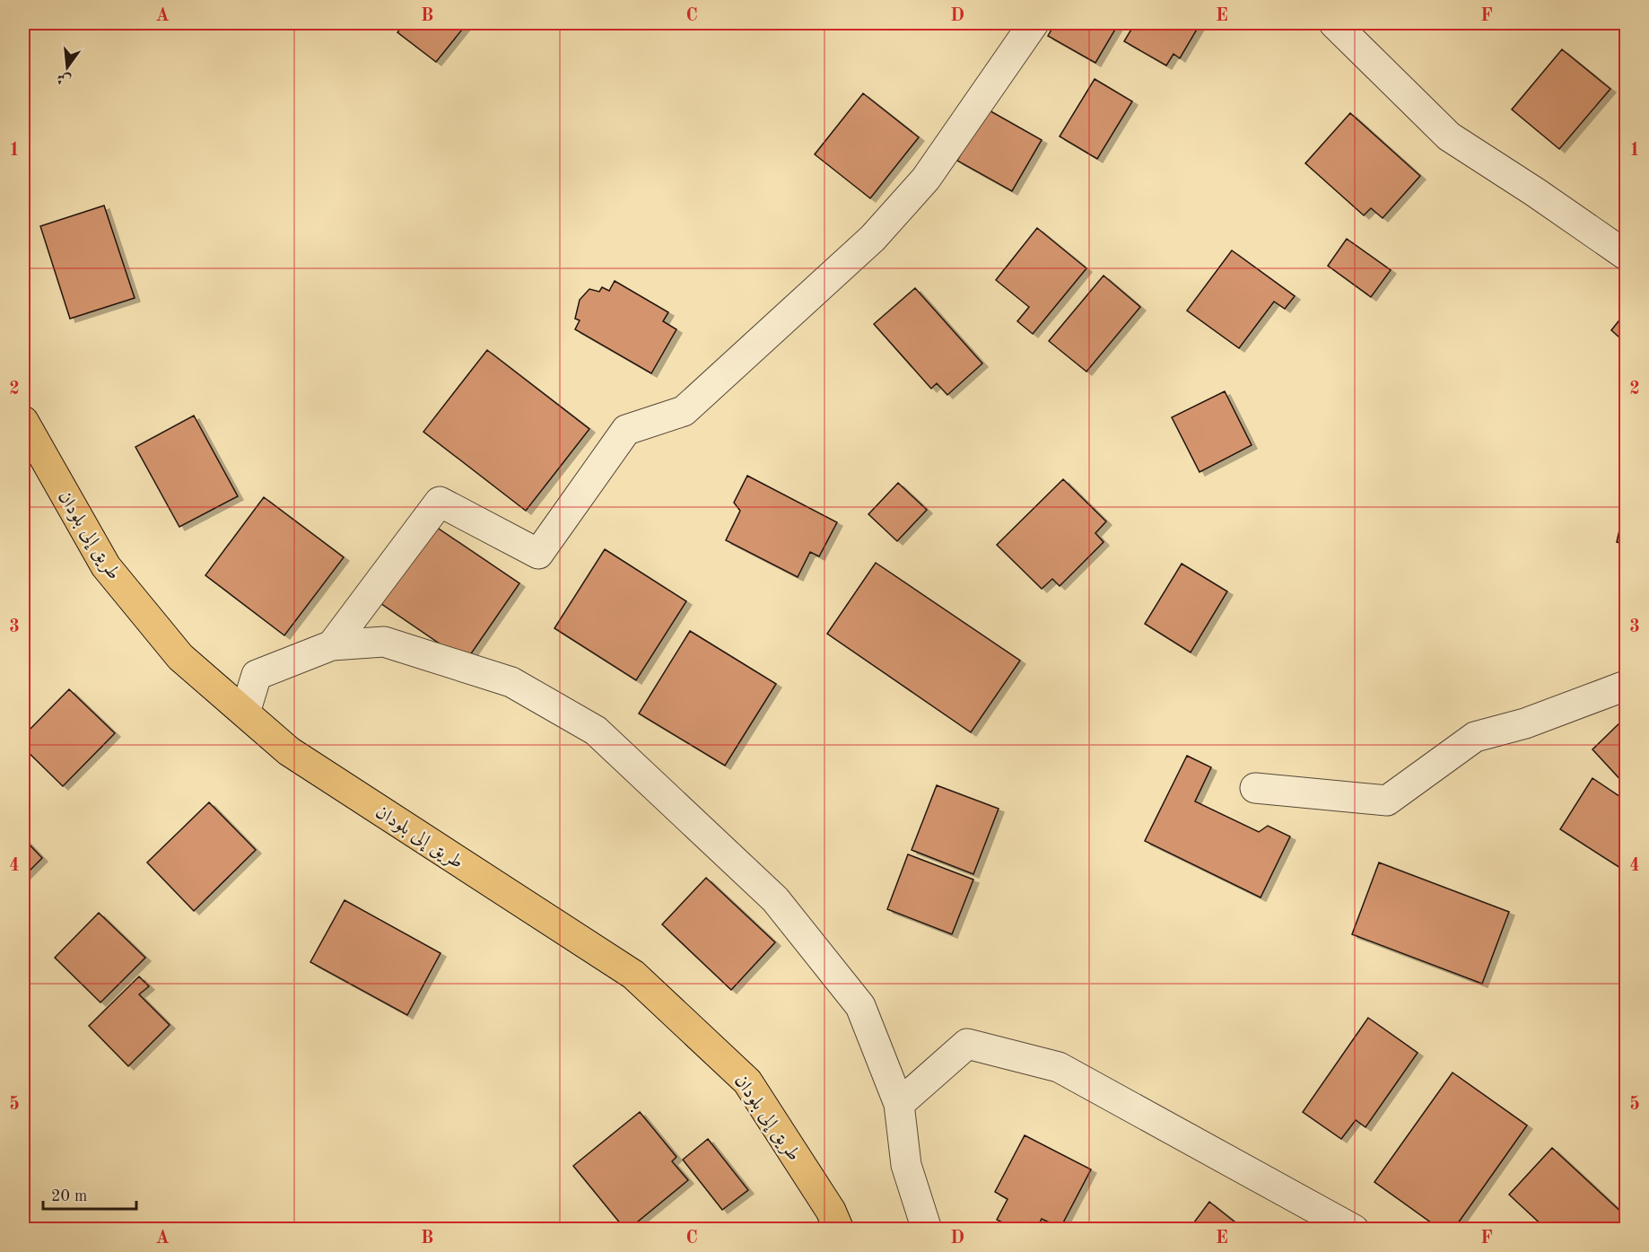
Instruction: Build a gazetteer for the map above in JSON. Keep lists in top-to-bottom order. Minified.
{"streets":{"main road":["طريق إلى بلودان"]},"scale_bar":"20 m","north":"bottom","grid":{"columns":["A","B","C","D","E","F"],"rows":["1","2","3","4","5"]}}
